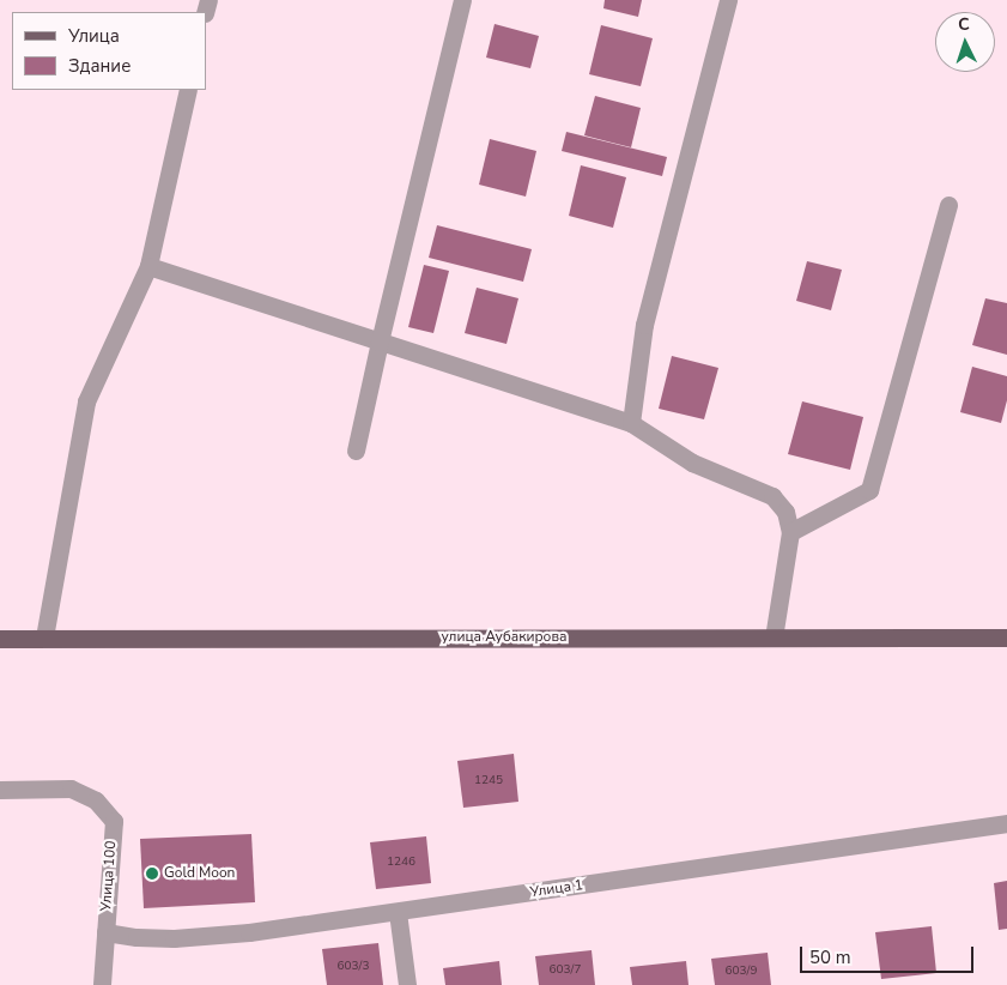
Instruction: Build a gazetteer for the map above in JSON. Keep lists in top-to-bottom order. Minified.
{"streets":{"main road":["улица Аубакирова"],"street":["Улица 100","Улица 1"]},"crossings":[["Улица 100","Улица 1"]],"places":["Gold Moon"],"house_numbers":["1245","1246","603/3","603/7","603/9"],"legend":["Улица","Здание"],"scale_bar":"50 m","north":"top"}
